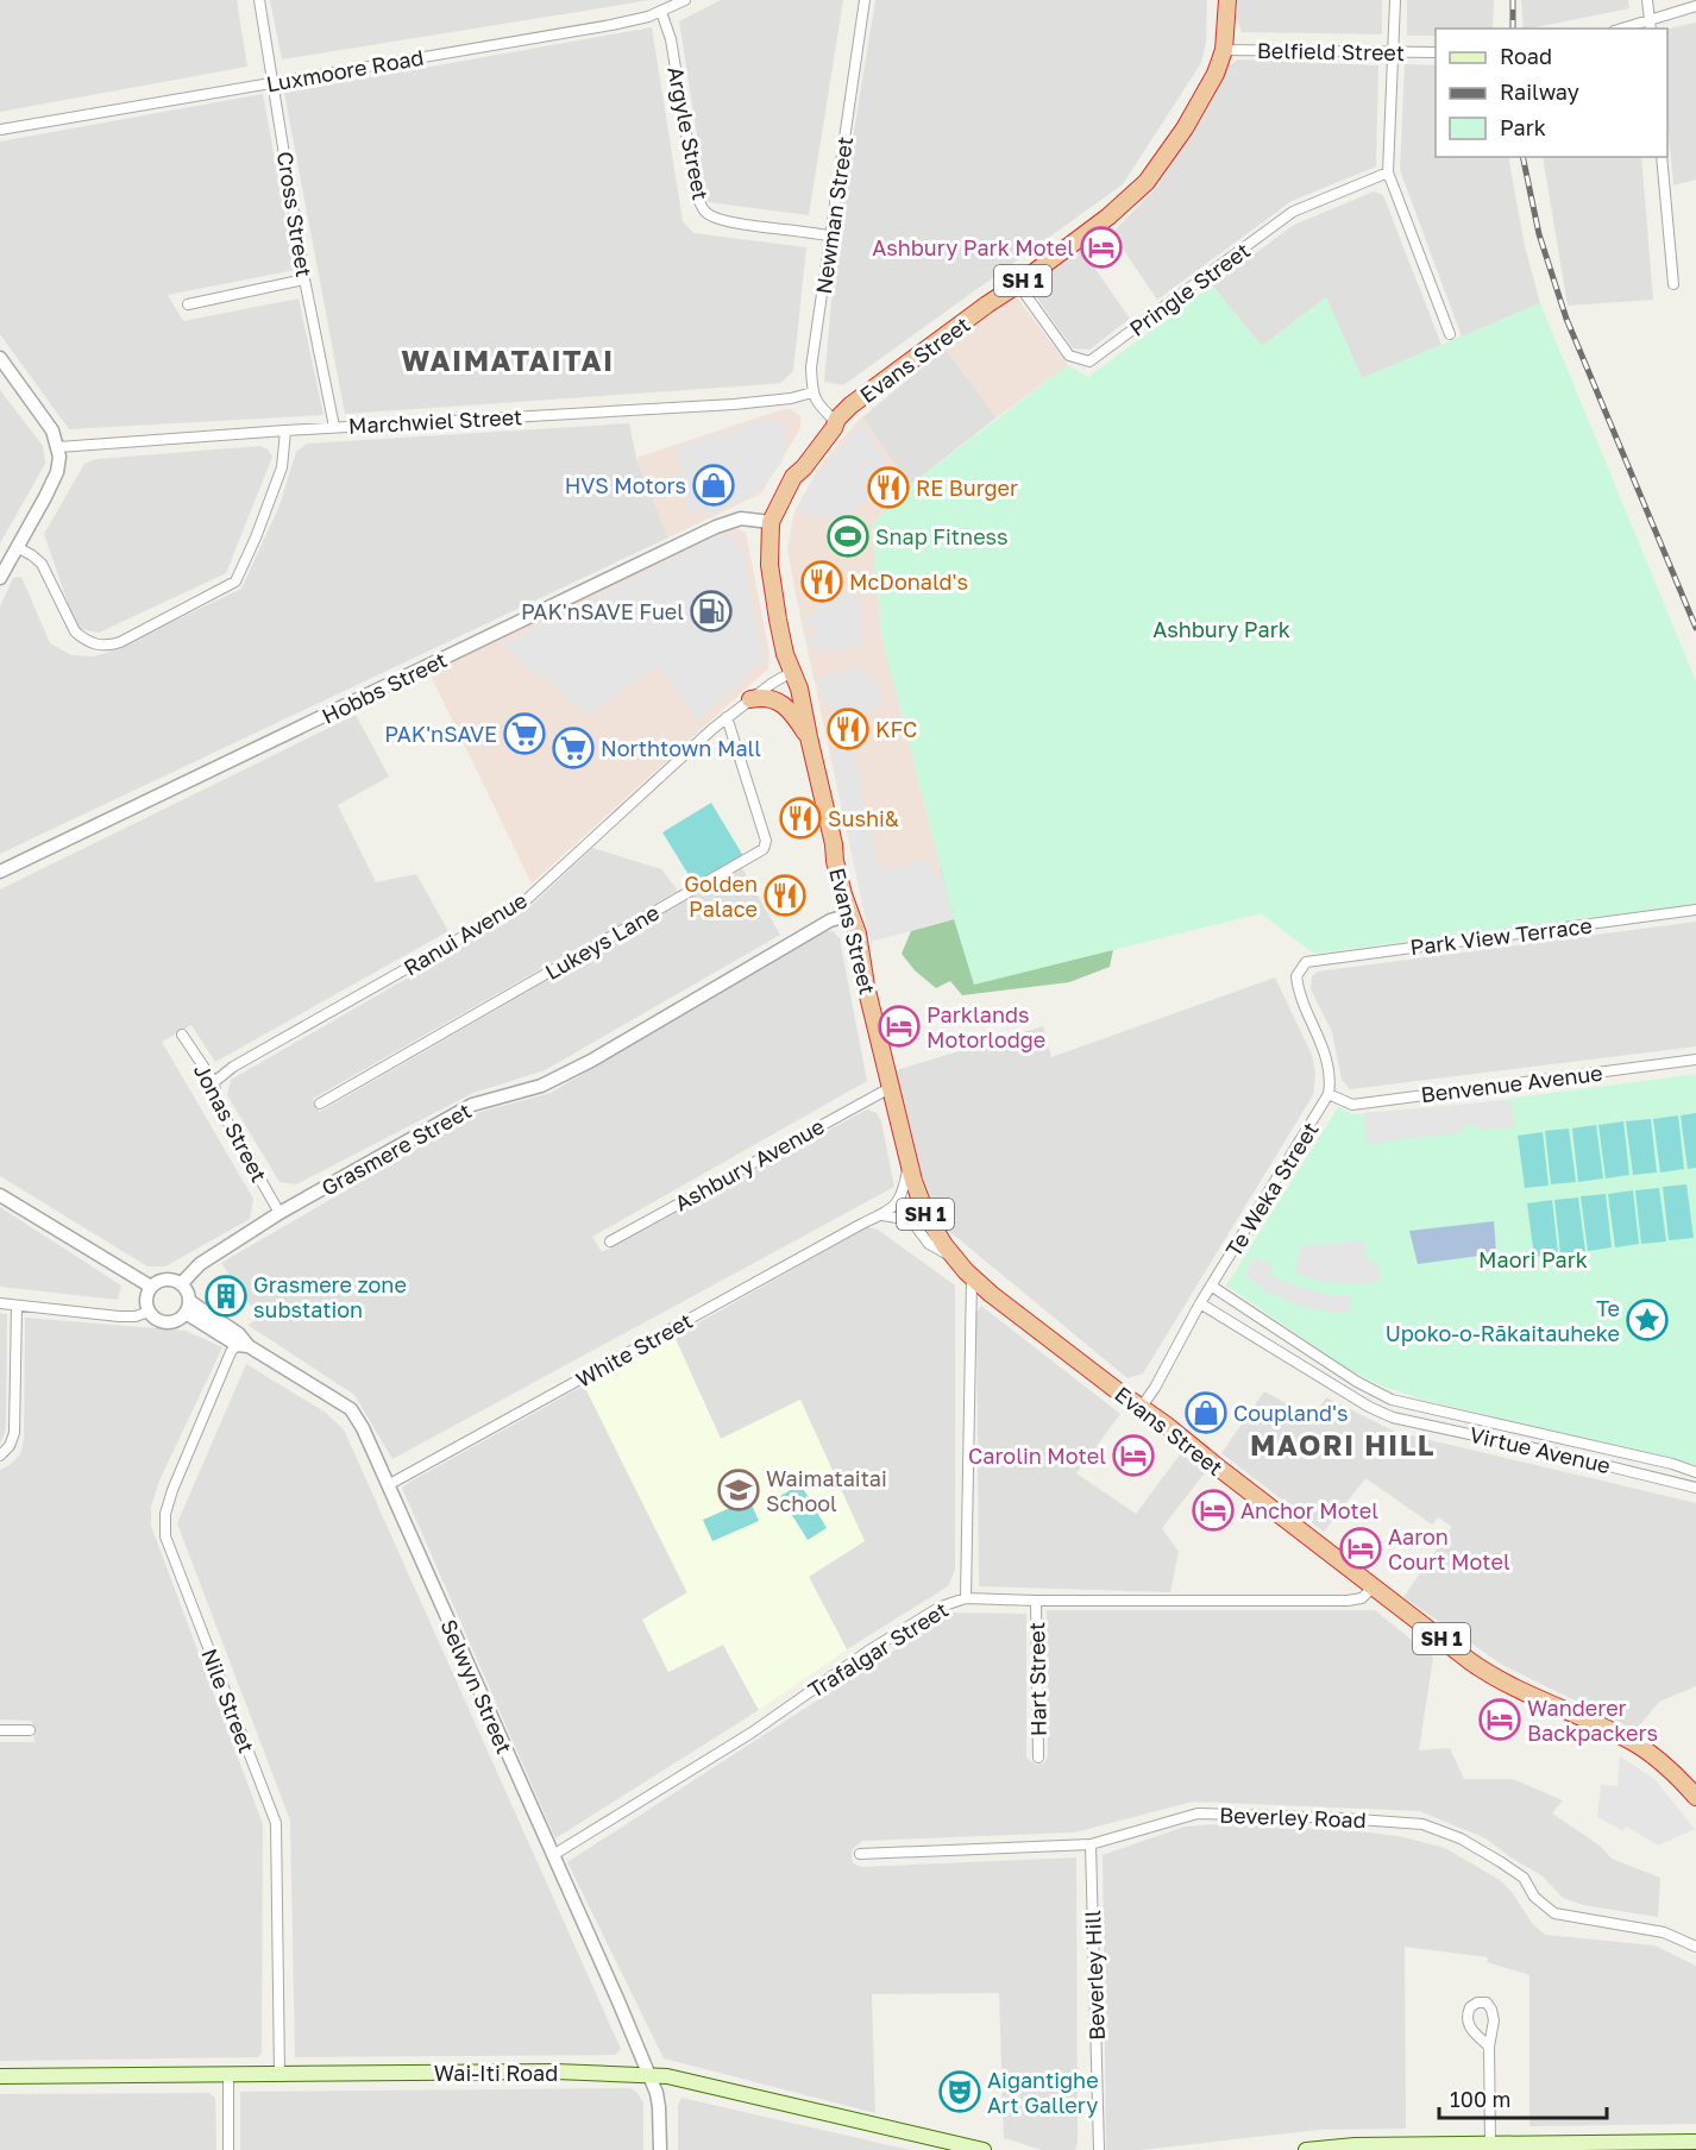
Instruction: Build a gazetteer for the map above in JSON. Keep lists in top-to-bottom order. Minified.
{"streets":{"highway":["SH 1","Evans Street"],"main road":["Wai-Iti Road"],"street":["Belfield Street","Luxmoore Road","Argyle Street","Cross Street","Newman Street","Pringle Street","Marchwiel Street","Hobbs Street","Ranui Avenue","Park View Terrace","Lukeys Lane","Benvenue Avenue","Jonas Street","Grasmere Street","Ashbury Avenue","Te Weka Street","White Street","Virtue Avenue","Trafalgar Street","Hart Street","Selwyn Street","Nile Street","Beverley Road","Beverley Hill"]},"crossings":[["Belfield Street","Evans Street"],["Luxmoore Road","Argyle Street"],["Luxmoore Road","Cross Street"],["Argyle Street","Newman Street"],["Cross Street","Marchwiel Street"],["Newman Street","Marchwiel Street"],["Pringle Street","Evans Street"],["Evans Street","Hobbs Street"],["Evans Street","Ranui Avenue"],["Evans Street","Grasmere Street"],["Evans Street","Ashbury Avenue"],["Evans Street","Te Weka Street"],["Evans Street","White Street"],["Evans Street","Trafalgar Street"],["Ranui Avenue","Lukeys Lane"],["Ranui Avenue","Jonas Street"],["Park View Terrace","Benvenue Avenue"],["Park View Terrace","Te Weka Street"],["Benvenue Avenue","Te Weka Street"],["Jonas Street","Grasmere Street"],["Grasmere Street","Selwyn Street"],["Te Weka Street","Virtue Avenue"],["White Street","Selwyn Street"],["Trafalgar Street","Hart Street"],["Trafalgar Street","Selwyn Street"],["Selwyn Street","Nile Street"],["Selwyn Street","Wai-Iti Road"],["Nile Street","Wai-Iti Road"],["Beverley Road","Beverley Hill"]],"districts":["WAIMATAITAI","MAORI HILL"],"parks":["Ashbury Park","Maori Park"],"places":{"hotel":["Ashbury Park Motel","Parklands Motorlodge","Carolin Motel","Anchor Motel","Aaron Court Motel","Wanderer Backpackers"],"shop":["HVS Motors","Coupland's"],"restaurant":["RE Burger","McDonald's","KFC","Sushi&","Golden Palace"],"sports":["Snap Fitness"],"fuel station":["PAK'nSAVE Fuel"],"supermarket":["PAK'nSAVE","Northtown Mall"],"building":["Grasmere zone substation"],"place":["Te Upoko-o-Rākaitauheke"],"school or university":["Waimataitai School"],"theatre":["Aigantighe Art Gallery"]},"legend":["Road","Railway","Park"],"scale_bar":"100 m"}
